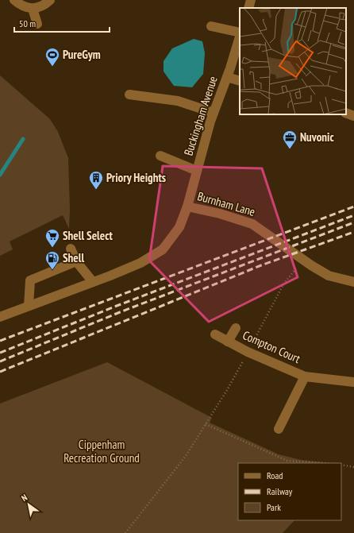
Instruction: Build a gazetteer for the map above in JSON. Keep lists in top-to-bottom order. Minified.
{"streets":{"street":["Buckingham Avenue","Burnham Lane","Compton Court"]},"crossings":[["Buckingham Avenue","Burnham Lane"]],"parks":["Cippenham Recreation Ground"],"places":{"sports":["PureGym"],"office":["Nuvonic"],"building":["Priory Heights"],"supermarket":["Shell Select"],"fuel station":["Shell"]},"legend":["Road","Railway","Park"],"scale_bar":"50 m","north":"top left"}
